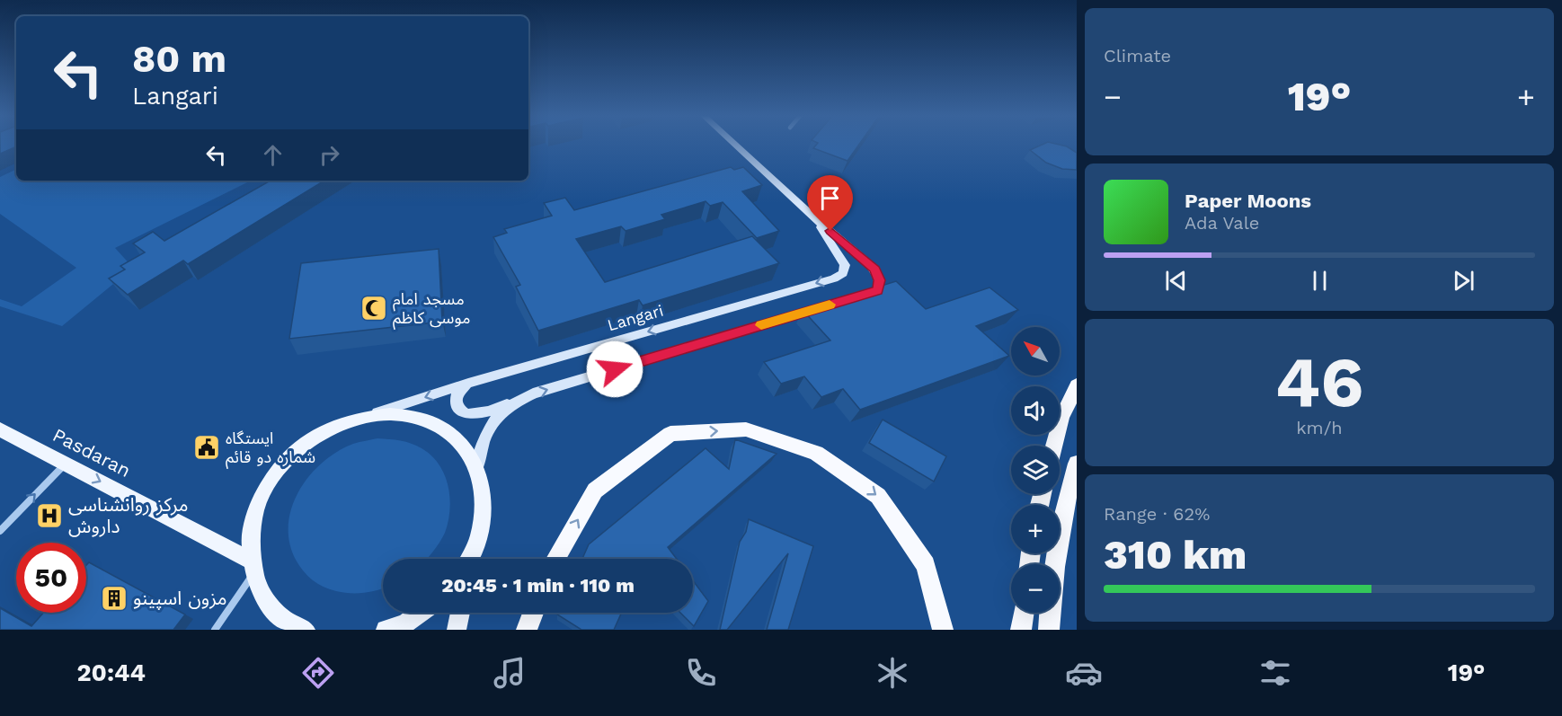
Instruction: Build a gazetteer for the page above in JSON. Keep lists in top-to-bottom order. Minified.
{"streets":{"main road":["Langari","Pasdaran"]},"one_way":["Pasdaran"],"places":{"mosque":["مسجد امام موسی کاظم"],"public building":["ایستگاه شماره دو قائم"],"hospital":["مرکز روانشناسی داروش"],"building":["مزون اسپینو"]},"north":"top left","page":{"tile":["Climate",["46","km/h"],["Range · 62%","310 km"]],"turn":["80 m","Langari"],"heat":["−","19°","+"],"song":["Paper Moons","Ada Vale"],"map_buttons":["+","−"],"limit":"50","trip":"20:45 · 1 min · 110 m","tabs":["20:44","19°"]}}
